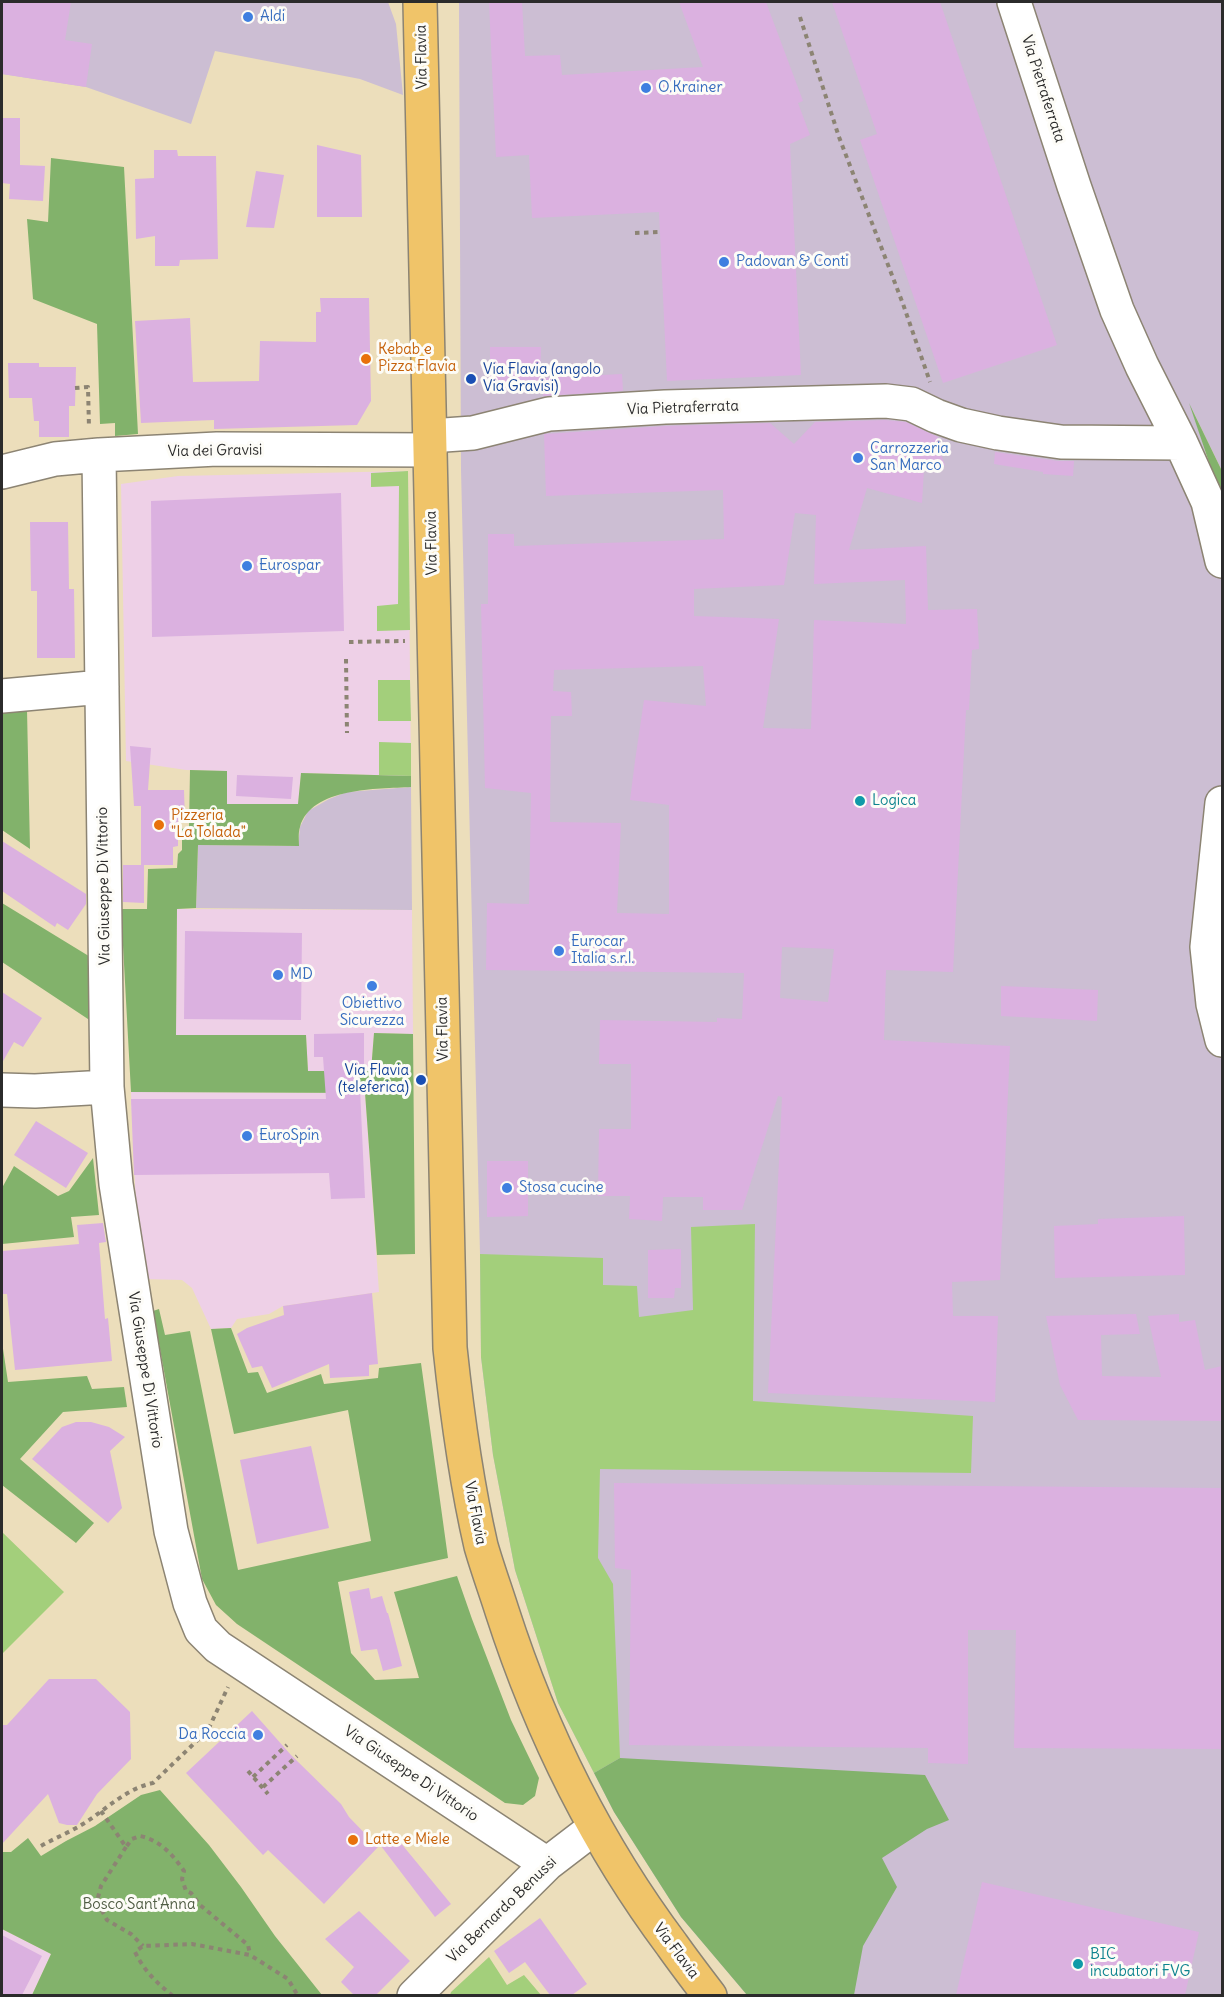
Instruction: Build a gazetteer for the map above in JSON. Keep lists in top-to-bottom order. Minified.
{"streets":{"main road":["Via Flavia"],"street":["Via Pietraferrata","Via dei Gravisi","Via Giuseppe Di Vittorio","Via Bernardo Benussi"]},"crossings":[["Via Flavia","Via Pietraferrata"],["Via Flavia","Via dei Gravisi"],["Via Flavia","Via Bernardo Benussi"],["Via Pietraferrata","Via dei Gravisi"],["Via dei Gravisi","Via Giuseppe Di Vittorio"],["Via Giuseppe Di Vittorio","Via Bernardo Benussi"]],"parks":["Bosco Sant'Anna"],"places":["Aldi","O.Krainer","Padovan & Conti","Kebab e Pizza Flavia","Via Flavia (angolo Via Gravisi)","Carrozzeria San Marco","Eurospar","Logica","Pizzeria \"La Tolada\"","Eurocar Italia s.r.l.","MD","Obiettivo Sicurezza","Via Flavia (teleferica)","EuroSpin","Stosa cucine","Da Roccia","Latte e Miele","BIC incubatori FVG"]}
